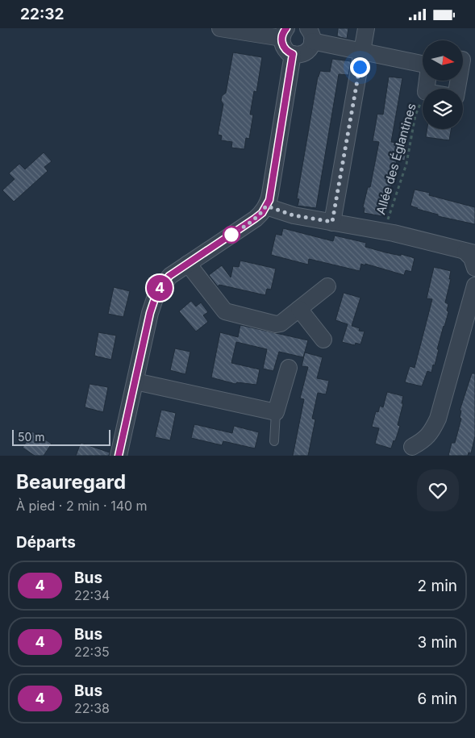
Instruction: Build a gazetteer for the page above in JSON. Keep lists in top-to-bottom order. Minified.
{"streets":{"path":["Allée des Églantines"]},"lines":["bus line 4"],"scale_bar":"50 m","north":"right","page":{"status":"22:32","on_map":"4","scale":"50 m","heading":[["Beauregard","À pied · 2 min · 140 m"],"Départs"],"list":[{"mark":"4","name":"Bus","note":"22:34","value":"2 min"},{"mark":"4","name":"Bus","note":"22:35","value":"3 min"},{"mark":"4","name":"Bus","note":"22:38","value":"6 min"}]}}
